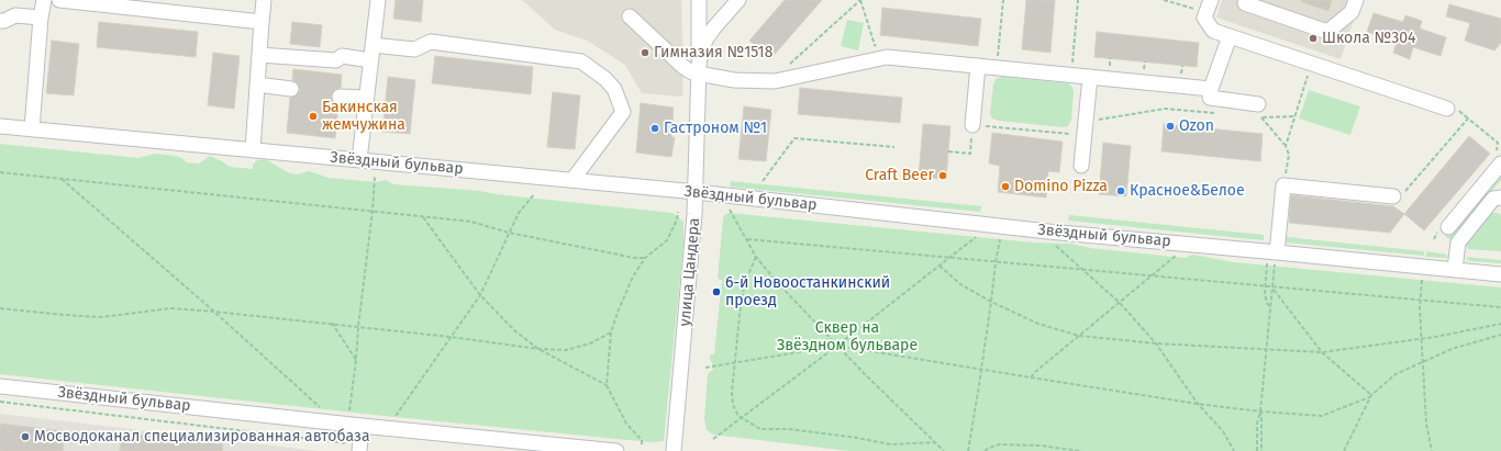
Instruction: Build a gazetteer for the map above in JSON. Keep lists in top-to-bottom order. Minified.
{"streets":{"street":["Звёздный бульвар","улица Цандера"]},"crossings":[["Звёздный бульвар","улица Цандера"]],"parks":["Сквер на Звёздном бульваре"],"places":["Школа №304","Гимназия №1518","Бакинская жемчужина","Ozon","Гастроном №1","Craft Beer","Domino Pizza","Красное&Белое","6-й Новоостанкинский проезд","Мосводоканал специализированная автобаза"]}
